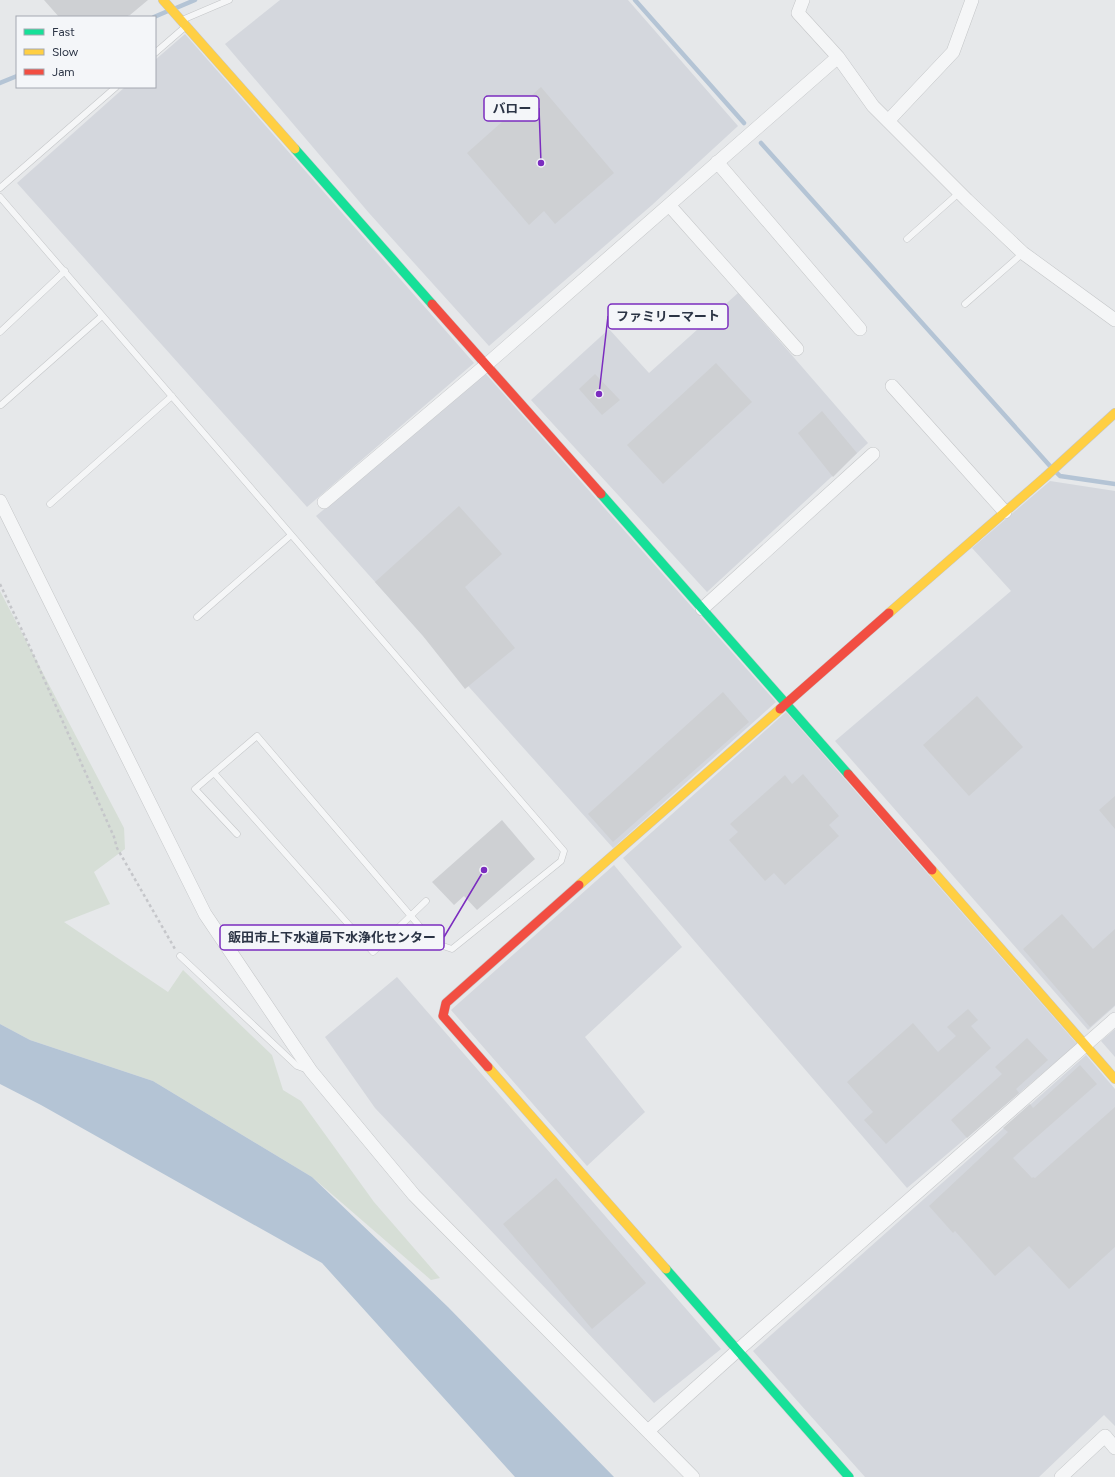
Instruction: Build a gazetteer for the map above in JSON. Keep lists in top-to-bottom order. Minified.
{"places":["バロー","ファミリーマート","飯田市上下水道局下水浄化センター"],"legend":["Fast","Slow","Jam"]}
